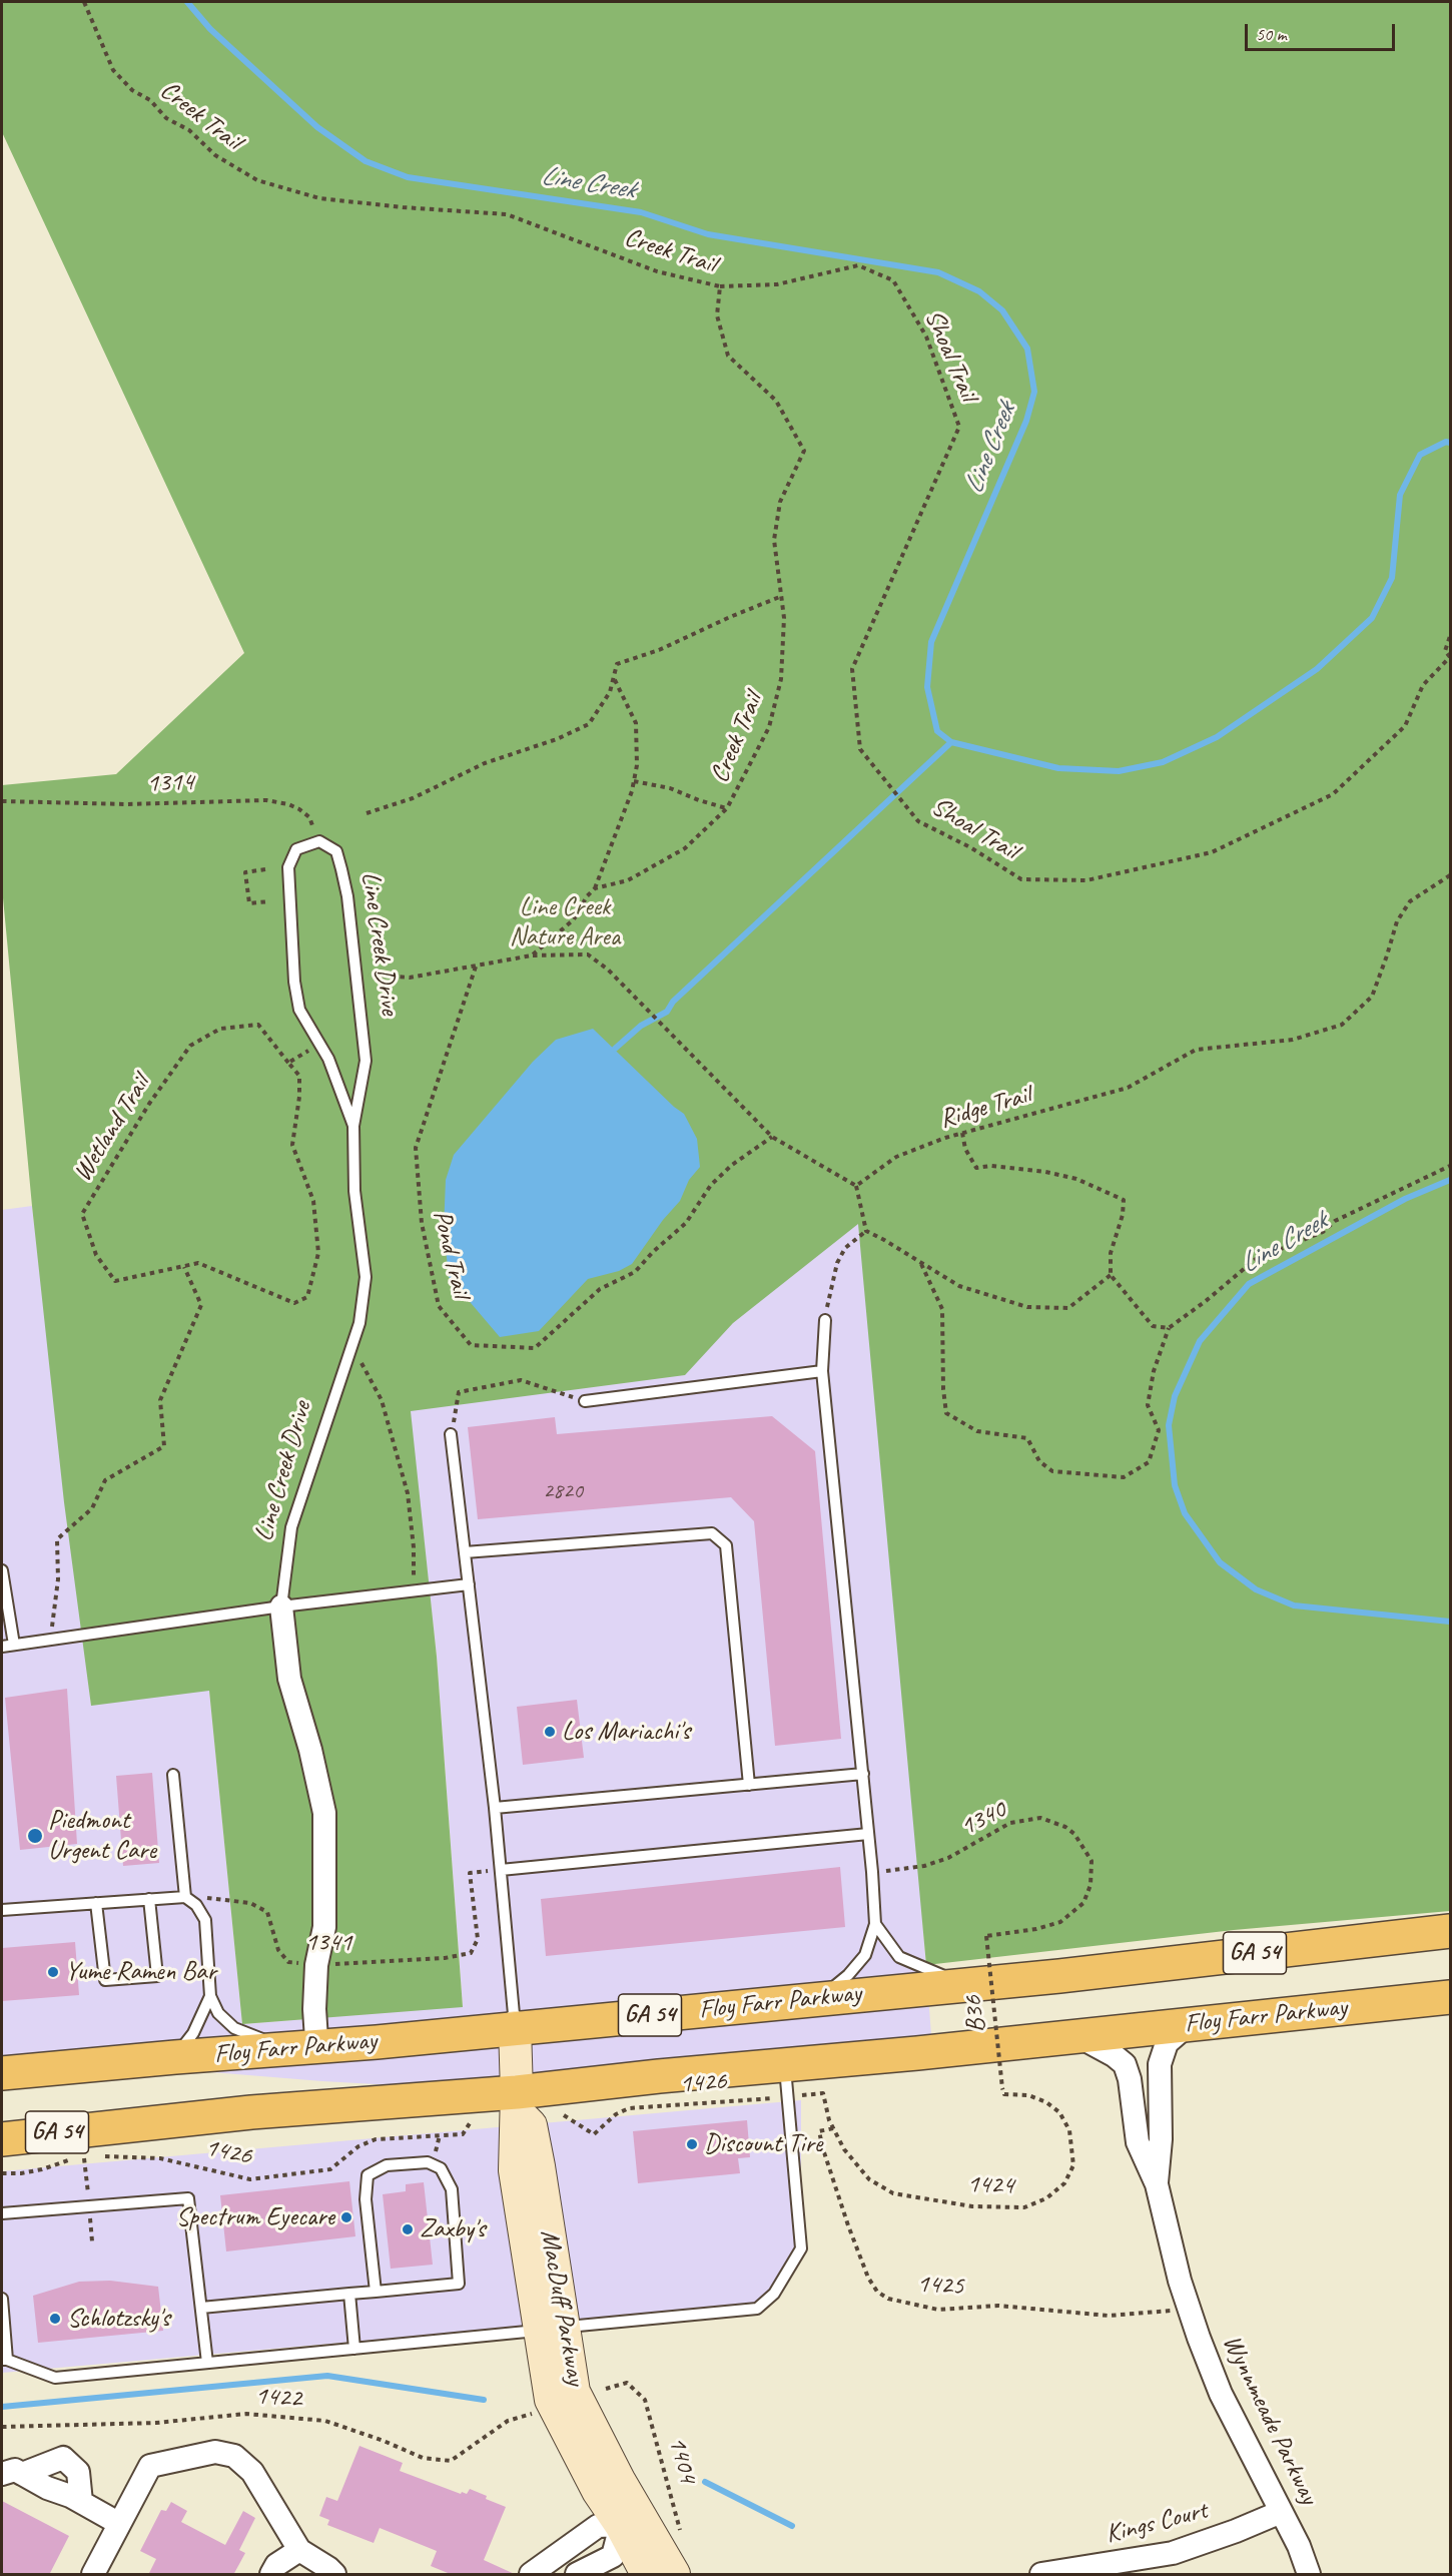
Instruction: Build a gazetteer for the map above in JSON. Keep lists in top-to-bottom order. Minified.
{"streets":{"main road":["GA 54","Floy Farr Parkway"],"street":["Line Creek Drive","MacDuff Parkway","Wynnmeade Parkway","Kings Court"],"path":["Creek Trail","Shoal Trail","1314","Ridge Trail","Wetland Trail","Pond Trail","1340","1341","B36","1426","1424","1425","1422","1404"]},"crossings":[["Creek Trail","Shoal Trail"],["1314","Line Creek Drive"],["Line Creek Drive","1341"],["Line Creek Drive","Floy Farr Parkway"],["1340","B36"],["Floy Farr Parkway","1426"],["Floy Farr Parkway","MacDuff Parkway"],["Floy Farr Parkway","Wynnmeade Parkway"],["B36","1424"],["1426","1424"],["1424","1425"],["1425","Wynnmeade Parkway"],["Wynnmeade Parkway","Kings Court"]],"water":["Line Creek"],"parks":["Line Creek Nature Area"],"places":["Los Mariachi's","Piedmont Urgent Care","Yume Ramen Bar","Discount Tire","Spectrum Eyecare","Zaxby's","Schlotzsky's"],"house_numbers":["2820"],"scale_bar":"50 m"}
